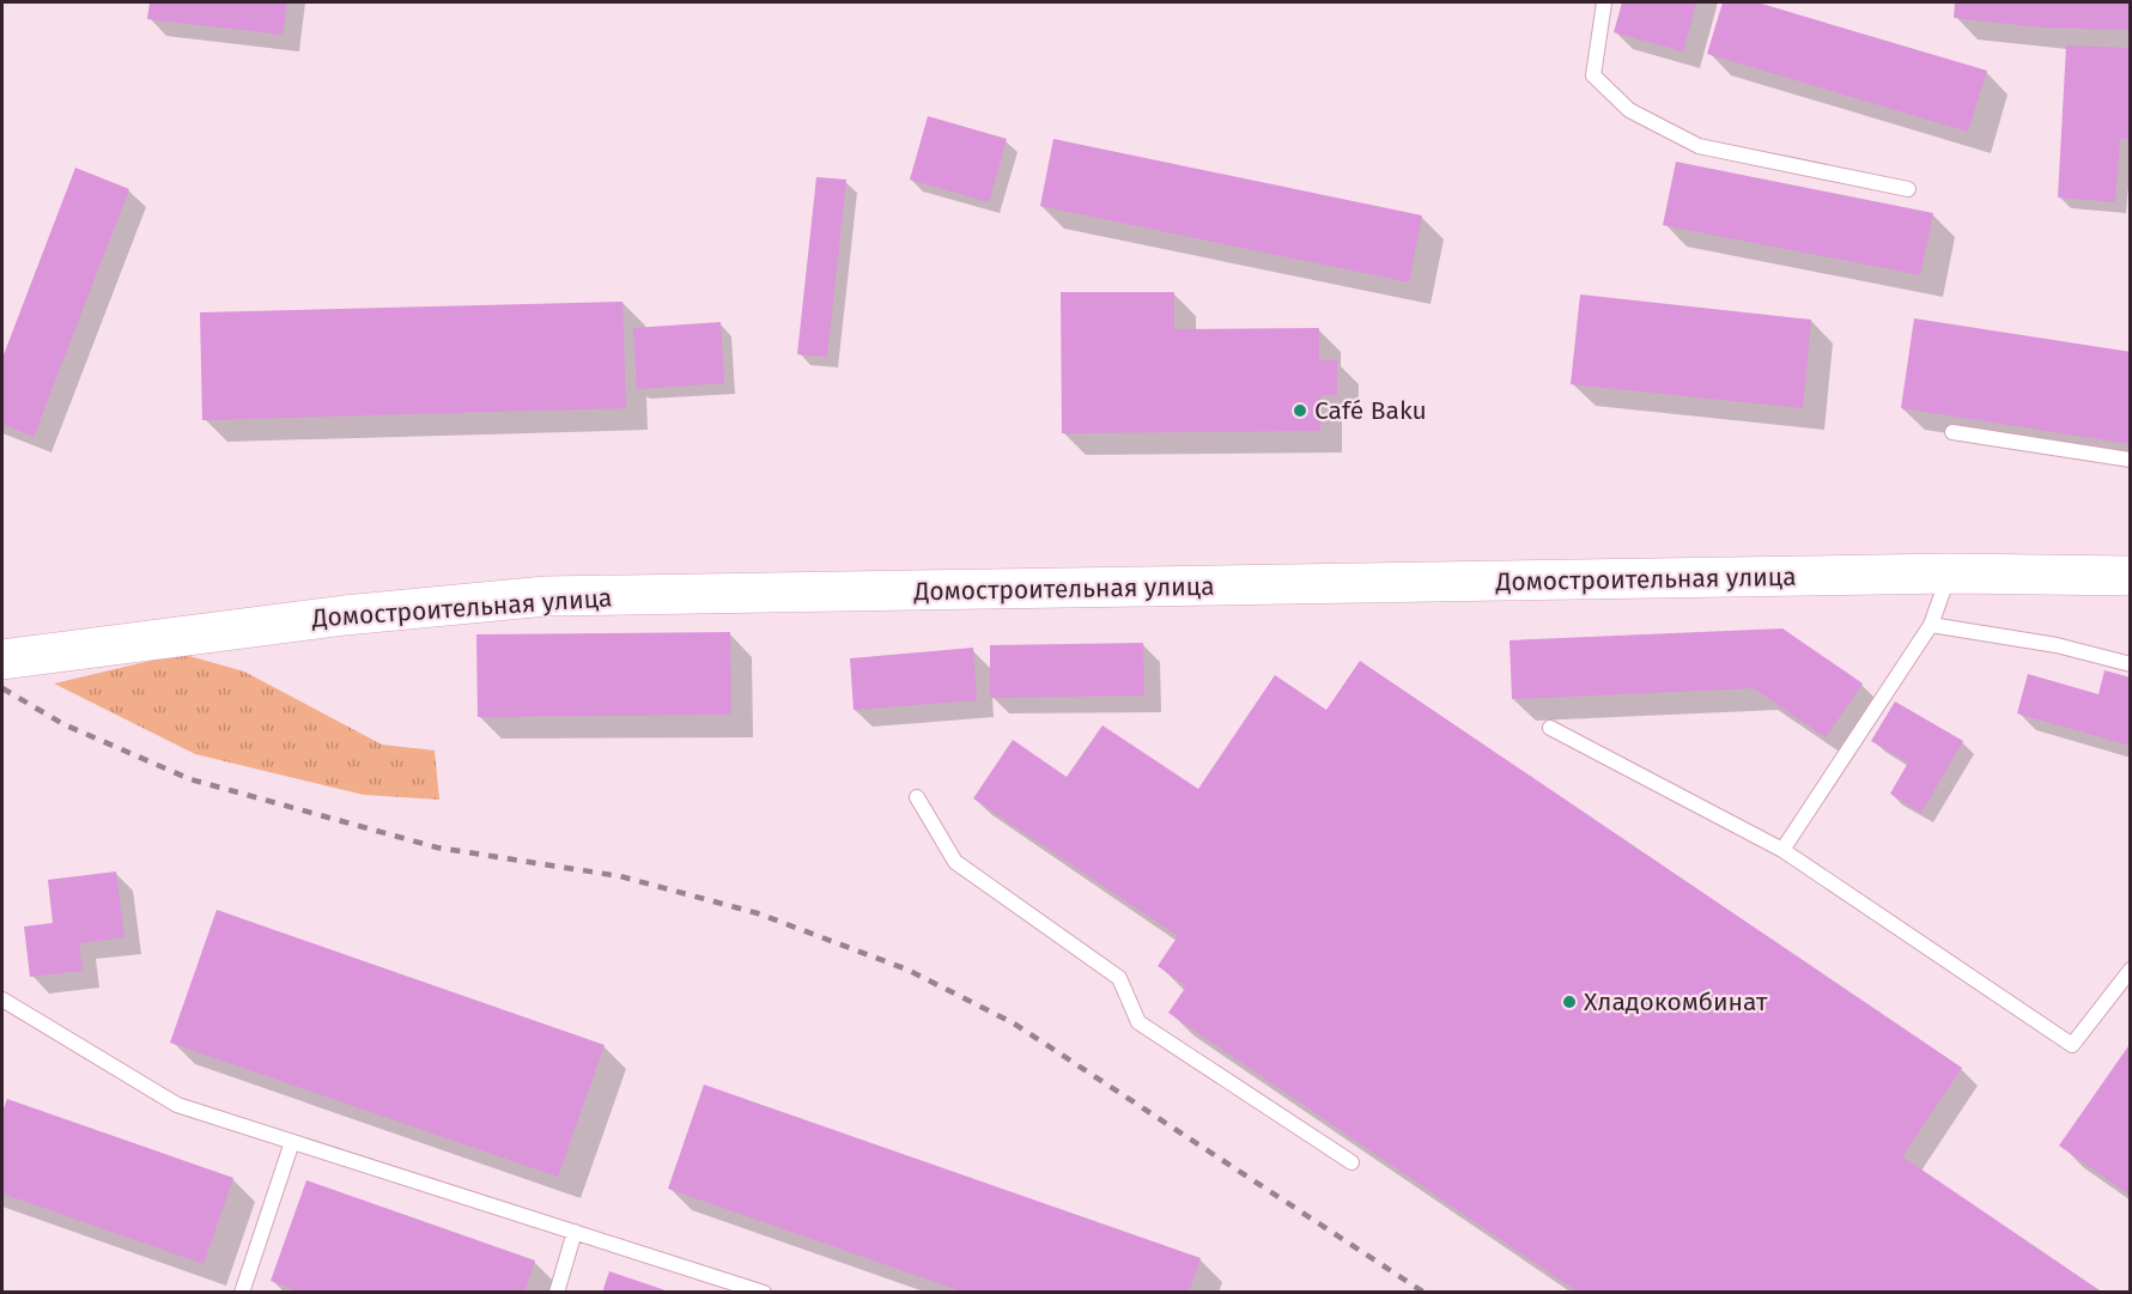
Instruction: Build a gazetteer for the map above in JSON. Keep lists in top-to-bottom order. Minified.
{"streets":{"street":["Домостроительная улица"]},"places":["Café Baku","Хладокомбинат"]}
